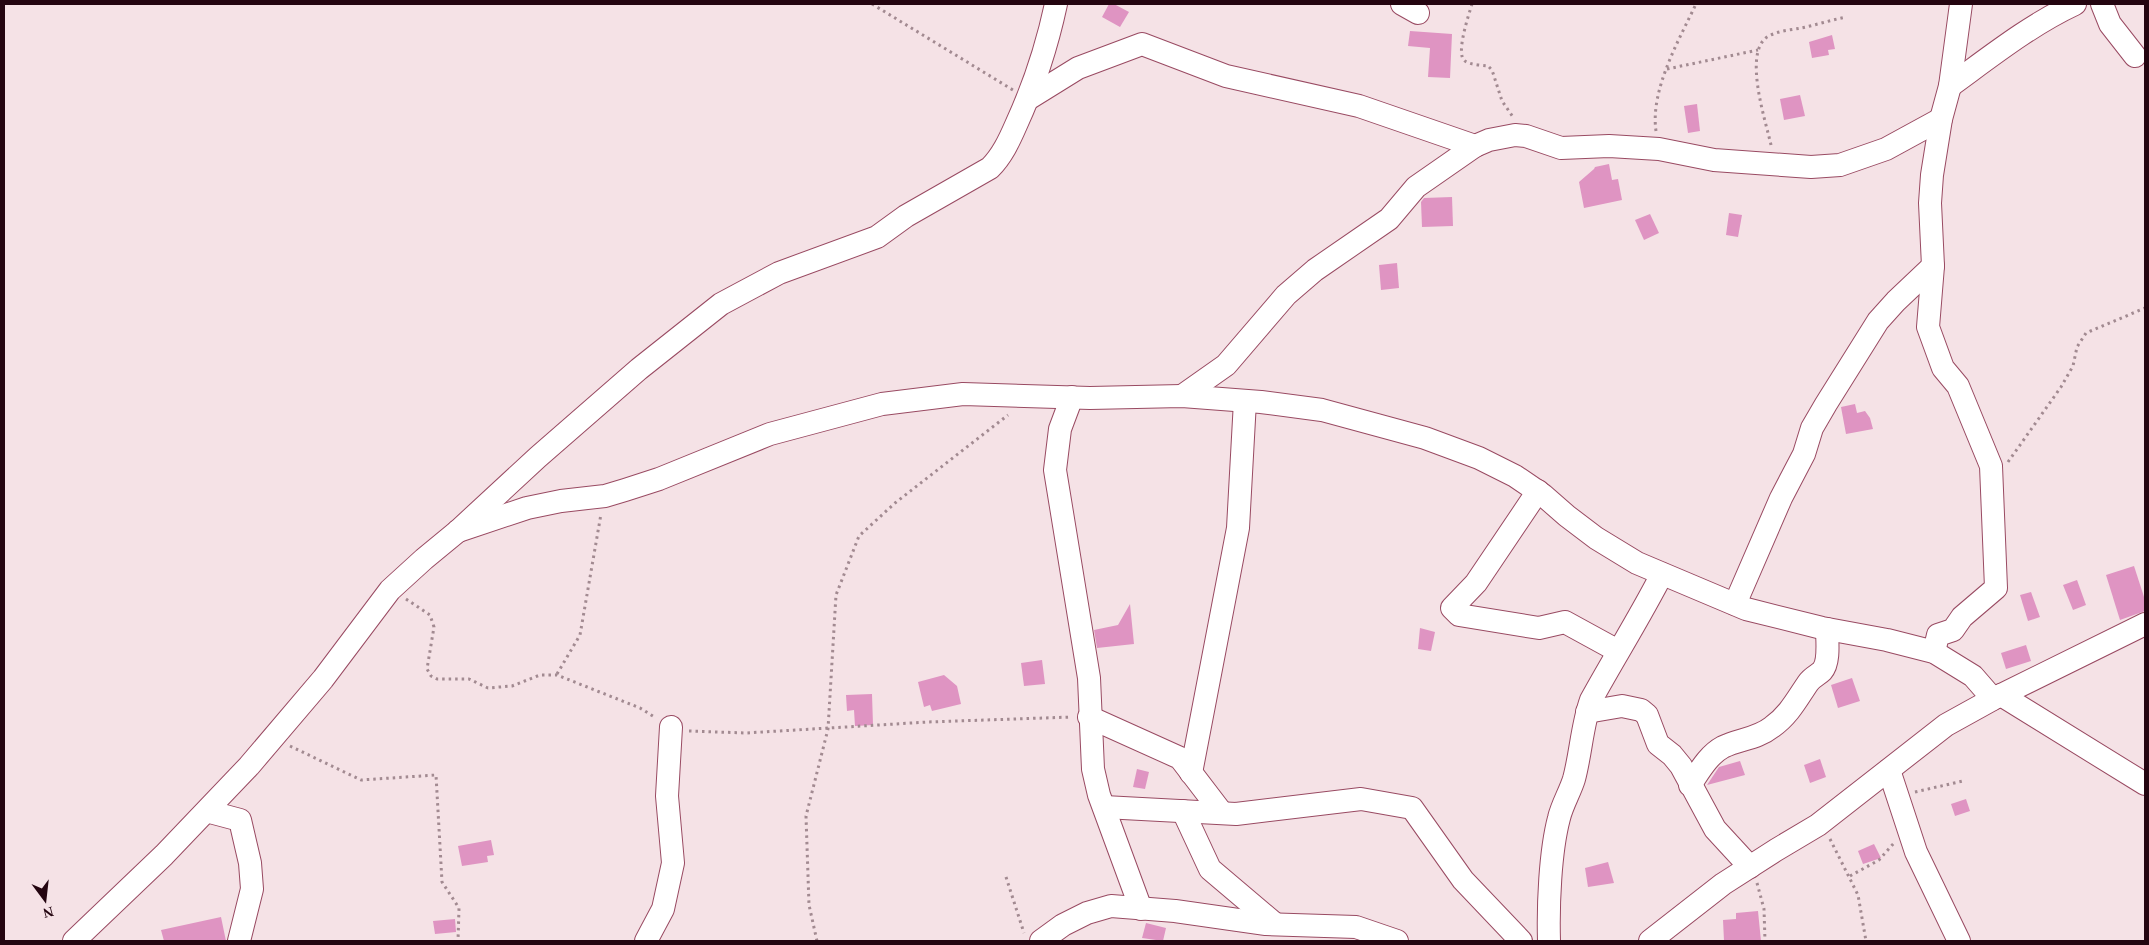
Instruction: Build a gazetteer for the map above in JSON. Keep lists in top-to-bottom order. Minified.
{"north":"bottom"}
